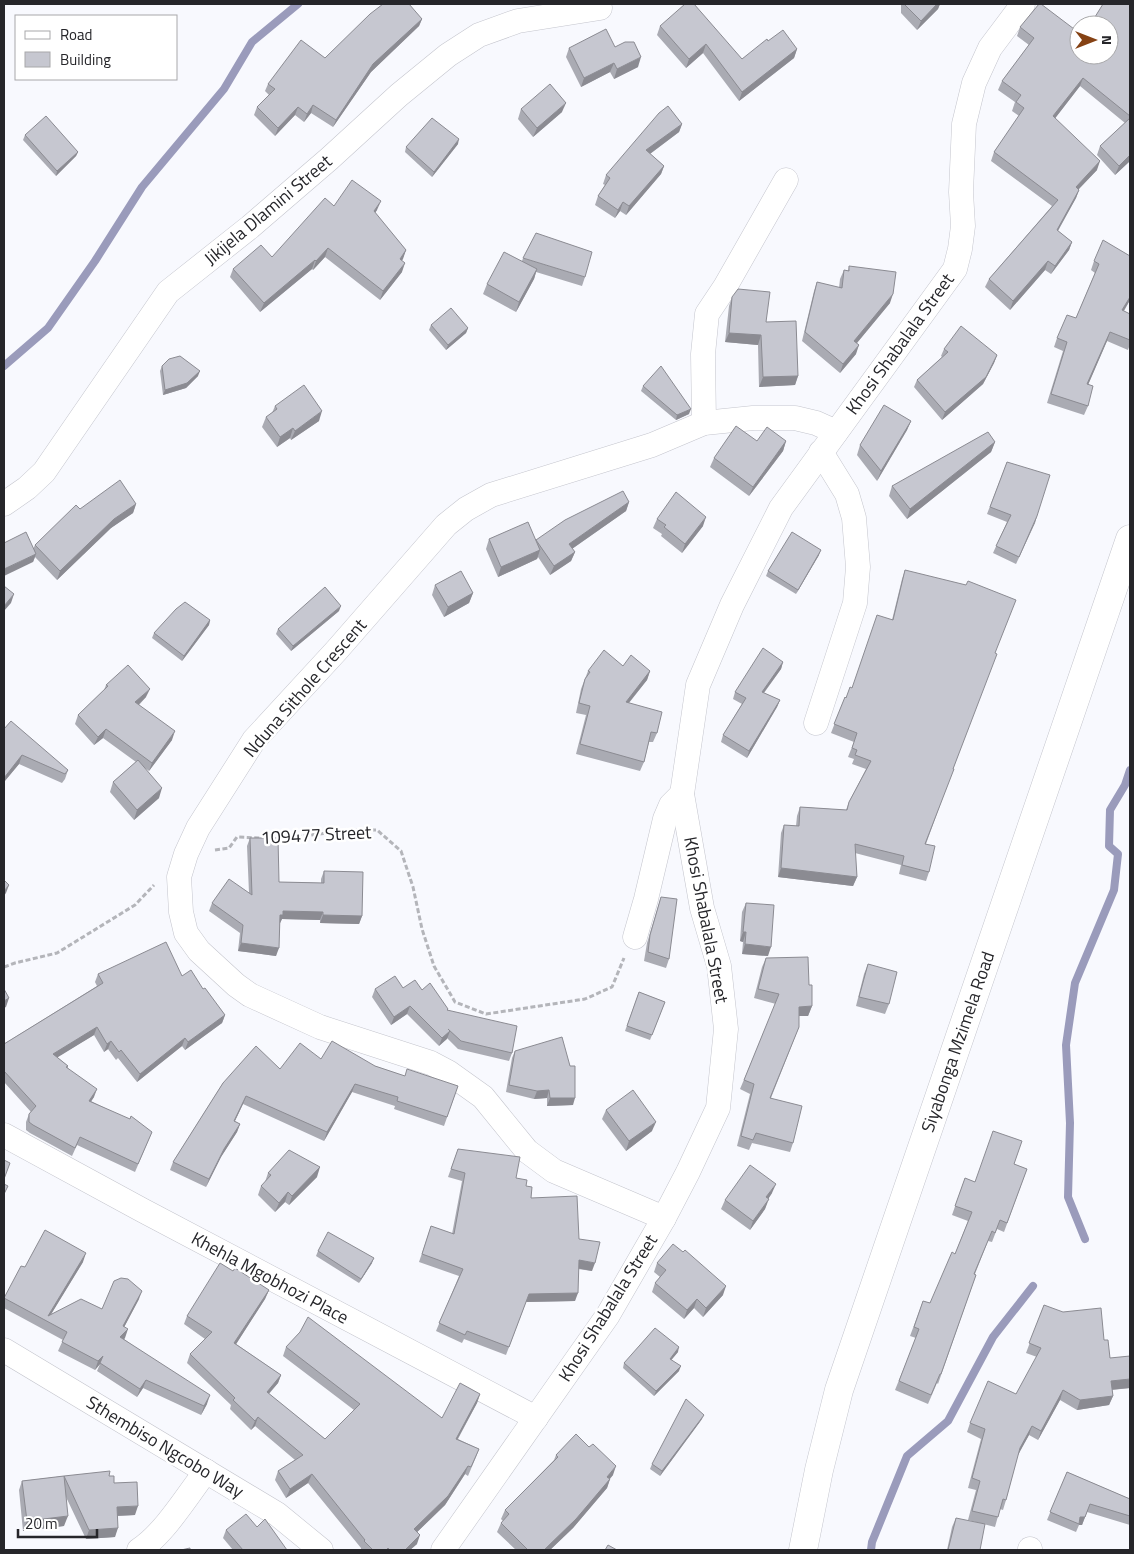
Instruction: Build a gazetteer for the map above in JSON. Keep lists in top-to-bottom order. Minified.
{"streets":{"street":["Jikijela Dlamini Street","Khosi Shabalala Street","Nduna Sithole Crescent","Siyabonga Mzimela Road","Khehla Mgobhozi Place","Sthembiso Ngcobo Way"],"path":["109477 Street"]},"crossings":[["Khosi Shabalala Street","Nduna Sithole Crescent"],["Khosi Shabalala Street","Khehla Mgobhozi Place"],["Nduna Sithole Crescent","109477 Street"]],"legend":["Road","Building"],"scale_bar":"20 m","north":"right"}
